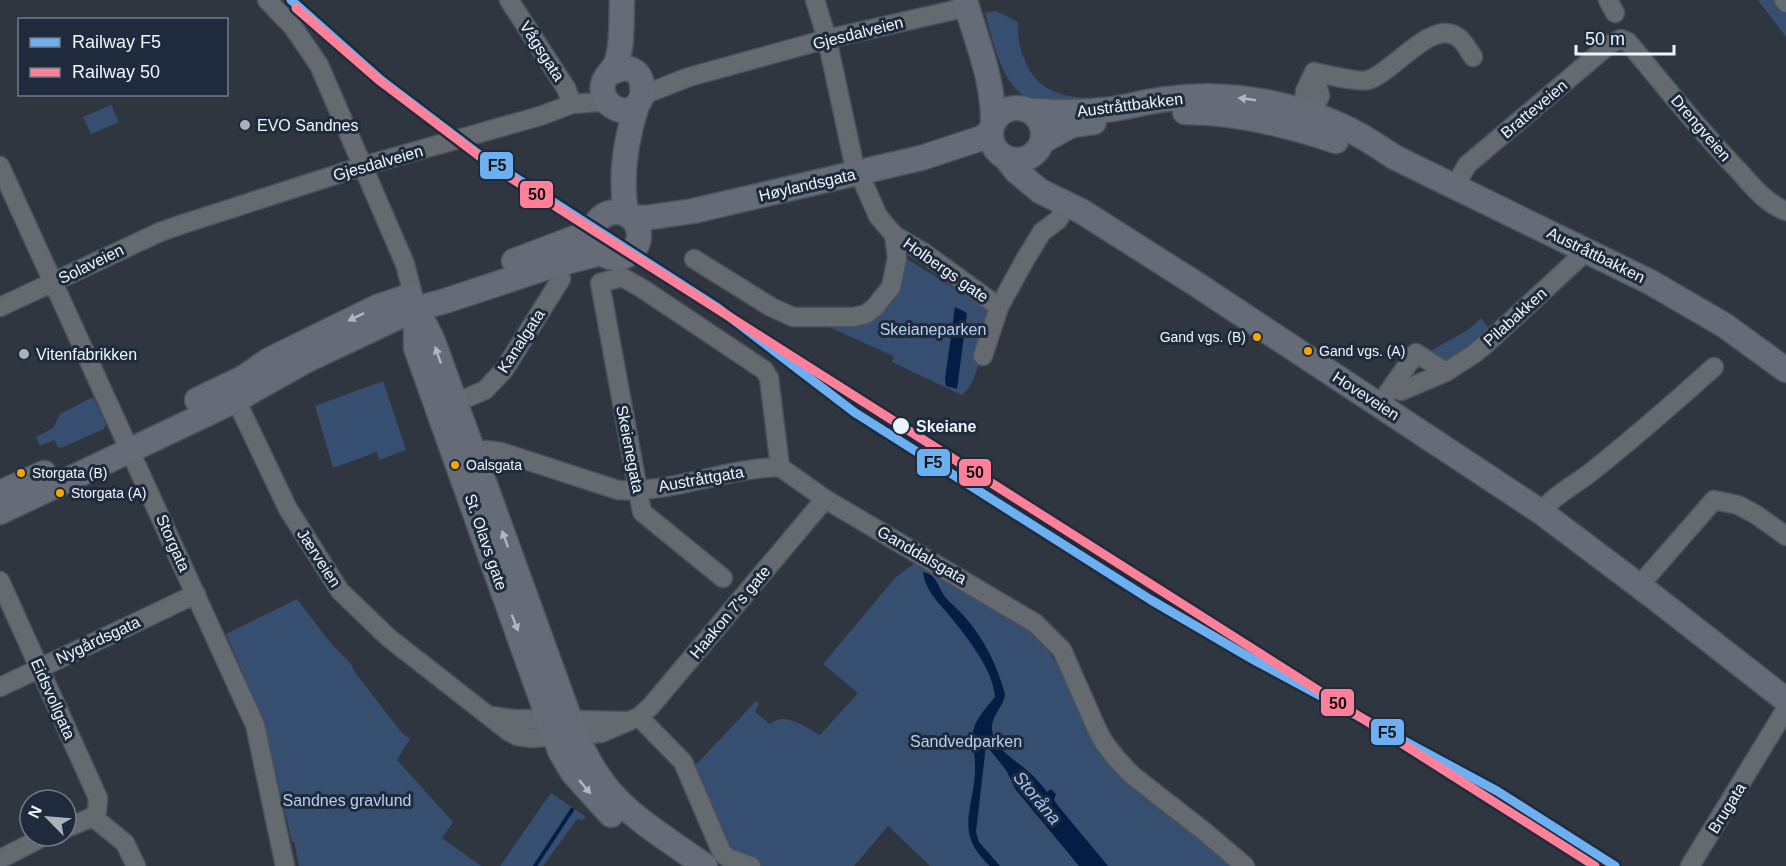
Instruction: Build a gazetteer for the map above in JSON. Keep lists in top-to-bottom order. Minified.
{"streets":{"main road":["Austråttbakken","Høylandsgata","Hoveveien","St. Olavs gate"],"street":["Gjesdalveien","Vågsgata","Bratteveien","Drengveien","Solaveien","Holbergs gate","Pilabakken","Kanalgata","Skeienegata","Austråttgata","Storgata","Ganddalsgata","Jærveien","Haakon 7's gate","Nygårdsgata","Eidsvollgata","Brugata"]},"crossings":[["Gjesdalveien","Vågsgata"],["Gjesdalveien","Solaveien"],["Gjesdalveien","Holbergs gate"],["Gjesdalveien","St. Olavs gate"],["Austråttbakken","Bratteveien"],["Austråttbakken","Høylandsgata"],["Austråttbakken","Hoveveien"],["Bratteveien","Drengveien"],["Høylandsgata","Holbergs gate"],["Høylandsgata","Hoveveien"],["Solaveien","Storgata"],["Kanalgata","St. Olavs gate"],["Skeienegata","Austråttgata"],["Skeienegata","Ganddalsgata"],["Austråttgata","Ganddalsgata"],["St. Olavs gate","Jærveien"],["St. Olavs gate","Haakon 7's gate"],["Storgata","Nygårdsgata"],["Ganddalsgata","Haakon 7's gate"],["Jærveien","Haakon 7's gate"],["Nygårdsgata","Eidsvollgata"]],"water":["Storåna"],"parks":["Skeianeparken","Sandvedparken","Sandnes gravlund"],"places":["EVO Sandnes","Gand vgs. (B)","Gand vgs. (A)","Vitenfabrikken","Skeiane","Oalsgata","Storgata (B)","Storgata (A)"],"lines":["rail line F5","rail line 50"],"legend":["Railway F5","Railway 50"],"scale_bar":"50 m","north":"top left"}
